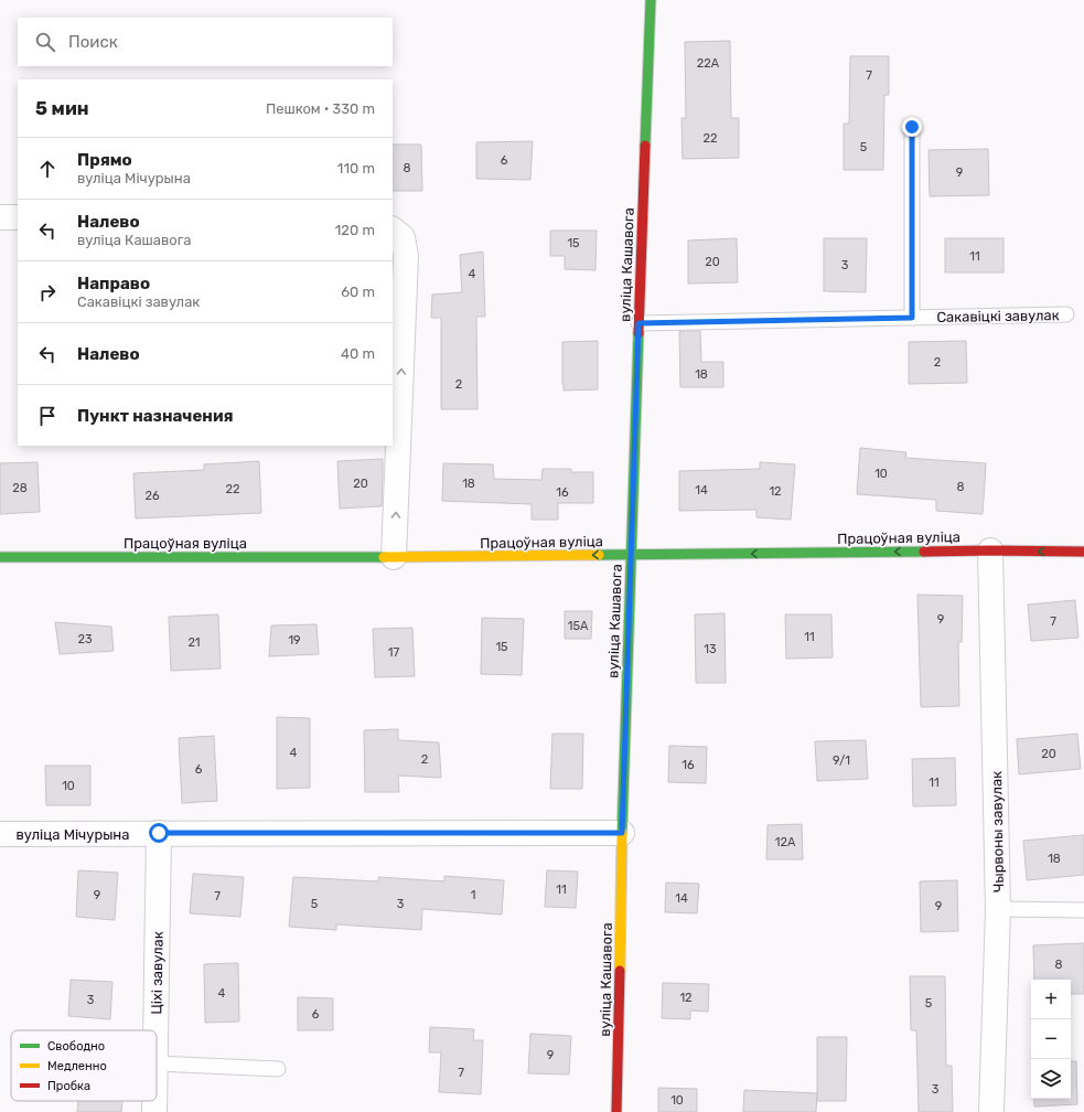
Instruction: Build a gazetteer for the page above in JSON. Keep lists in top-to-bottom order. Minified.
{"streets":{"street":["вуліца Кашавога","Працоўная вуліца","Чырвоны завулак","вуліца Мічурына","Ціхі завулак"],"lane":["Сакавіцкі завулак"]},"crossings":[["вуліца Кашавога","Сакавіцкі завулак"],["вуліца Кашавога","Працоўная вуліца"],["вуліца Кашавога","вуліца Мічурына"],["Працоўная вуліца","Чырвоны завулак"],["вуліца Мічурына","Ціхі завулак"]],"one_way":["Працоўная вуліца"],"house_numbers":["22А","7","22","5","6","8","9","15","11","20","3","4","2","18","2","10","20","18","8","28","22","14","12","16","26","9","7","15А","11","23","19","21","15","13","17","4","20","2","9/1","16","6","11","10","12А","18","11","9","1","7","14","5","3","9","8","4","12","3","5","6","9","7","3","10"],"legend":["Свободно","Медленно","Пробка"],"page":{"search":"Поиск","heading":["5 мин","Пешком · 330 m"],"list":[["Прямо","вуліца Мічурына","110 m"],["Налево","вуліца Кашавога","120 m"],["Направо","Сакавіцкі завулак","60 m"],["Налево","40 m"],"Пункт назначения"],"map_buttons":["+","−"]}}
